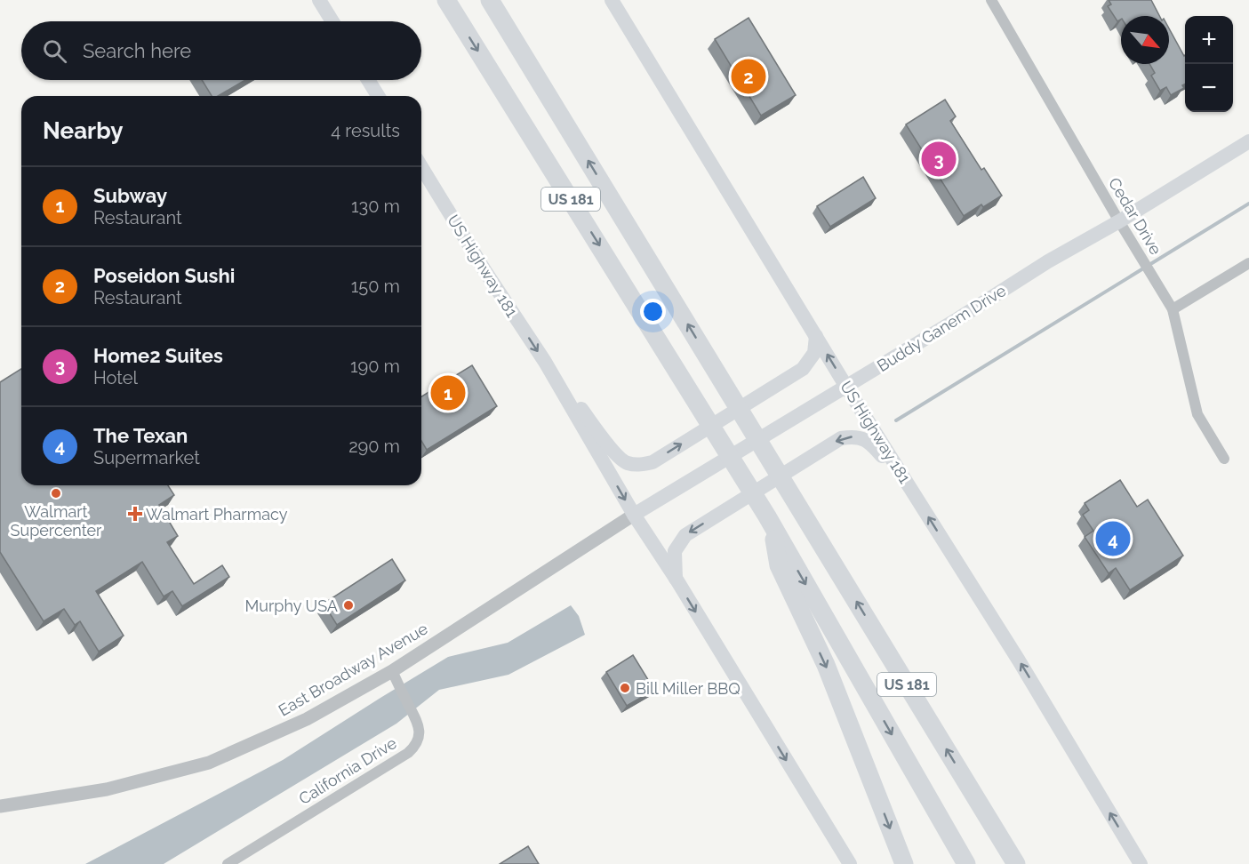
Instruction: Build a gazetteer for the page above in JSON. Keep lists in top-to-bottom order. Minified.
{"streets":{"highway":["US 181"],"main road":["US Highway 181","Buddy Ganem Drive"],"street":["Cedar Drive","East Broadway Avenue","California Drive"]},"crossings":[["Cedar Drive","Buddy Ganem Drive"],["US Highway 181","Buddy Ganem Drive"],["US Highway 181","East Broadway Avenue"],["Buddy Ganem Drive","East Broadway Avenue"],["East Broadway Avenue","California Drive"]],"places":{"other":["Walmart Supercenter","Murphy USA","Bill Miller BBQ"],"health":["Walmart Pharmacy"]},"north":"bottom right","page":{"map_buttons":["+","−"],"search":"Search here","pins":["2","3","1","4"],"heading":["Nearby","4 results"],"list":[{"mark":"1","name":"Subway","note":"Restaurant","value":"130 m"},{"mark":"2","name":"Poseidon Sushi","note":"Restaurant","value":"150 m"},{"mark":"3","name":"Home2 Suites","note":"Hotel","value":"190 m"},{"mark":"4","name":"The Texan","note":"Supermarket","value":"290 m"}]}}
